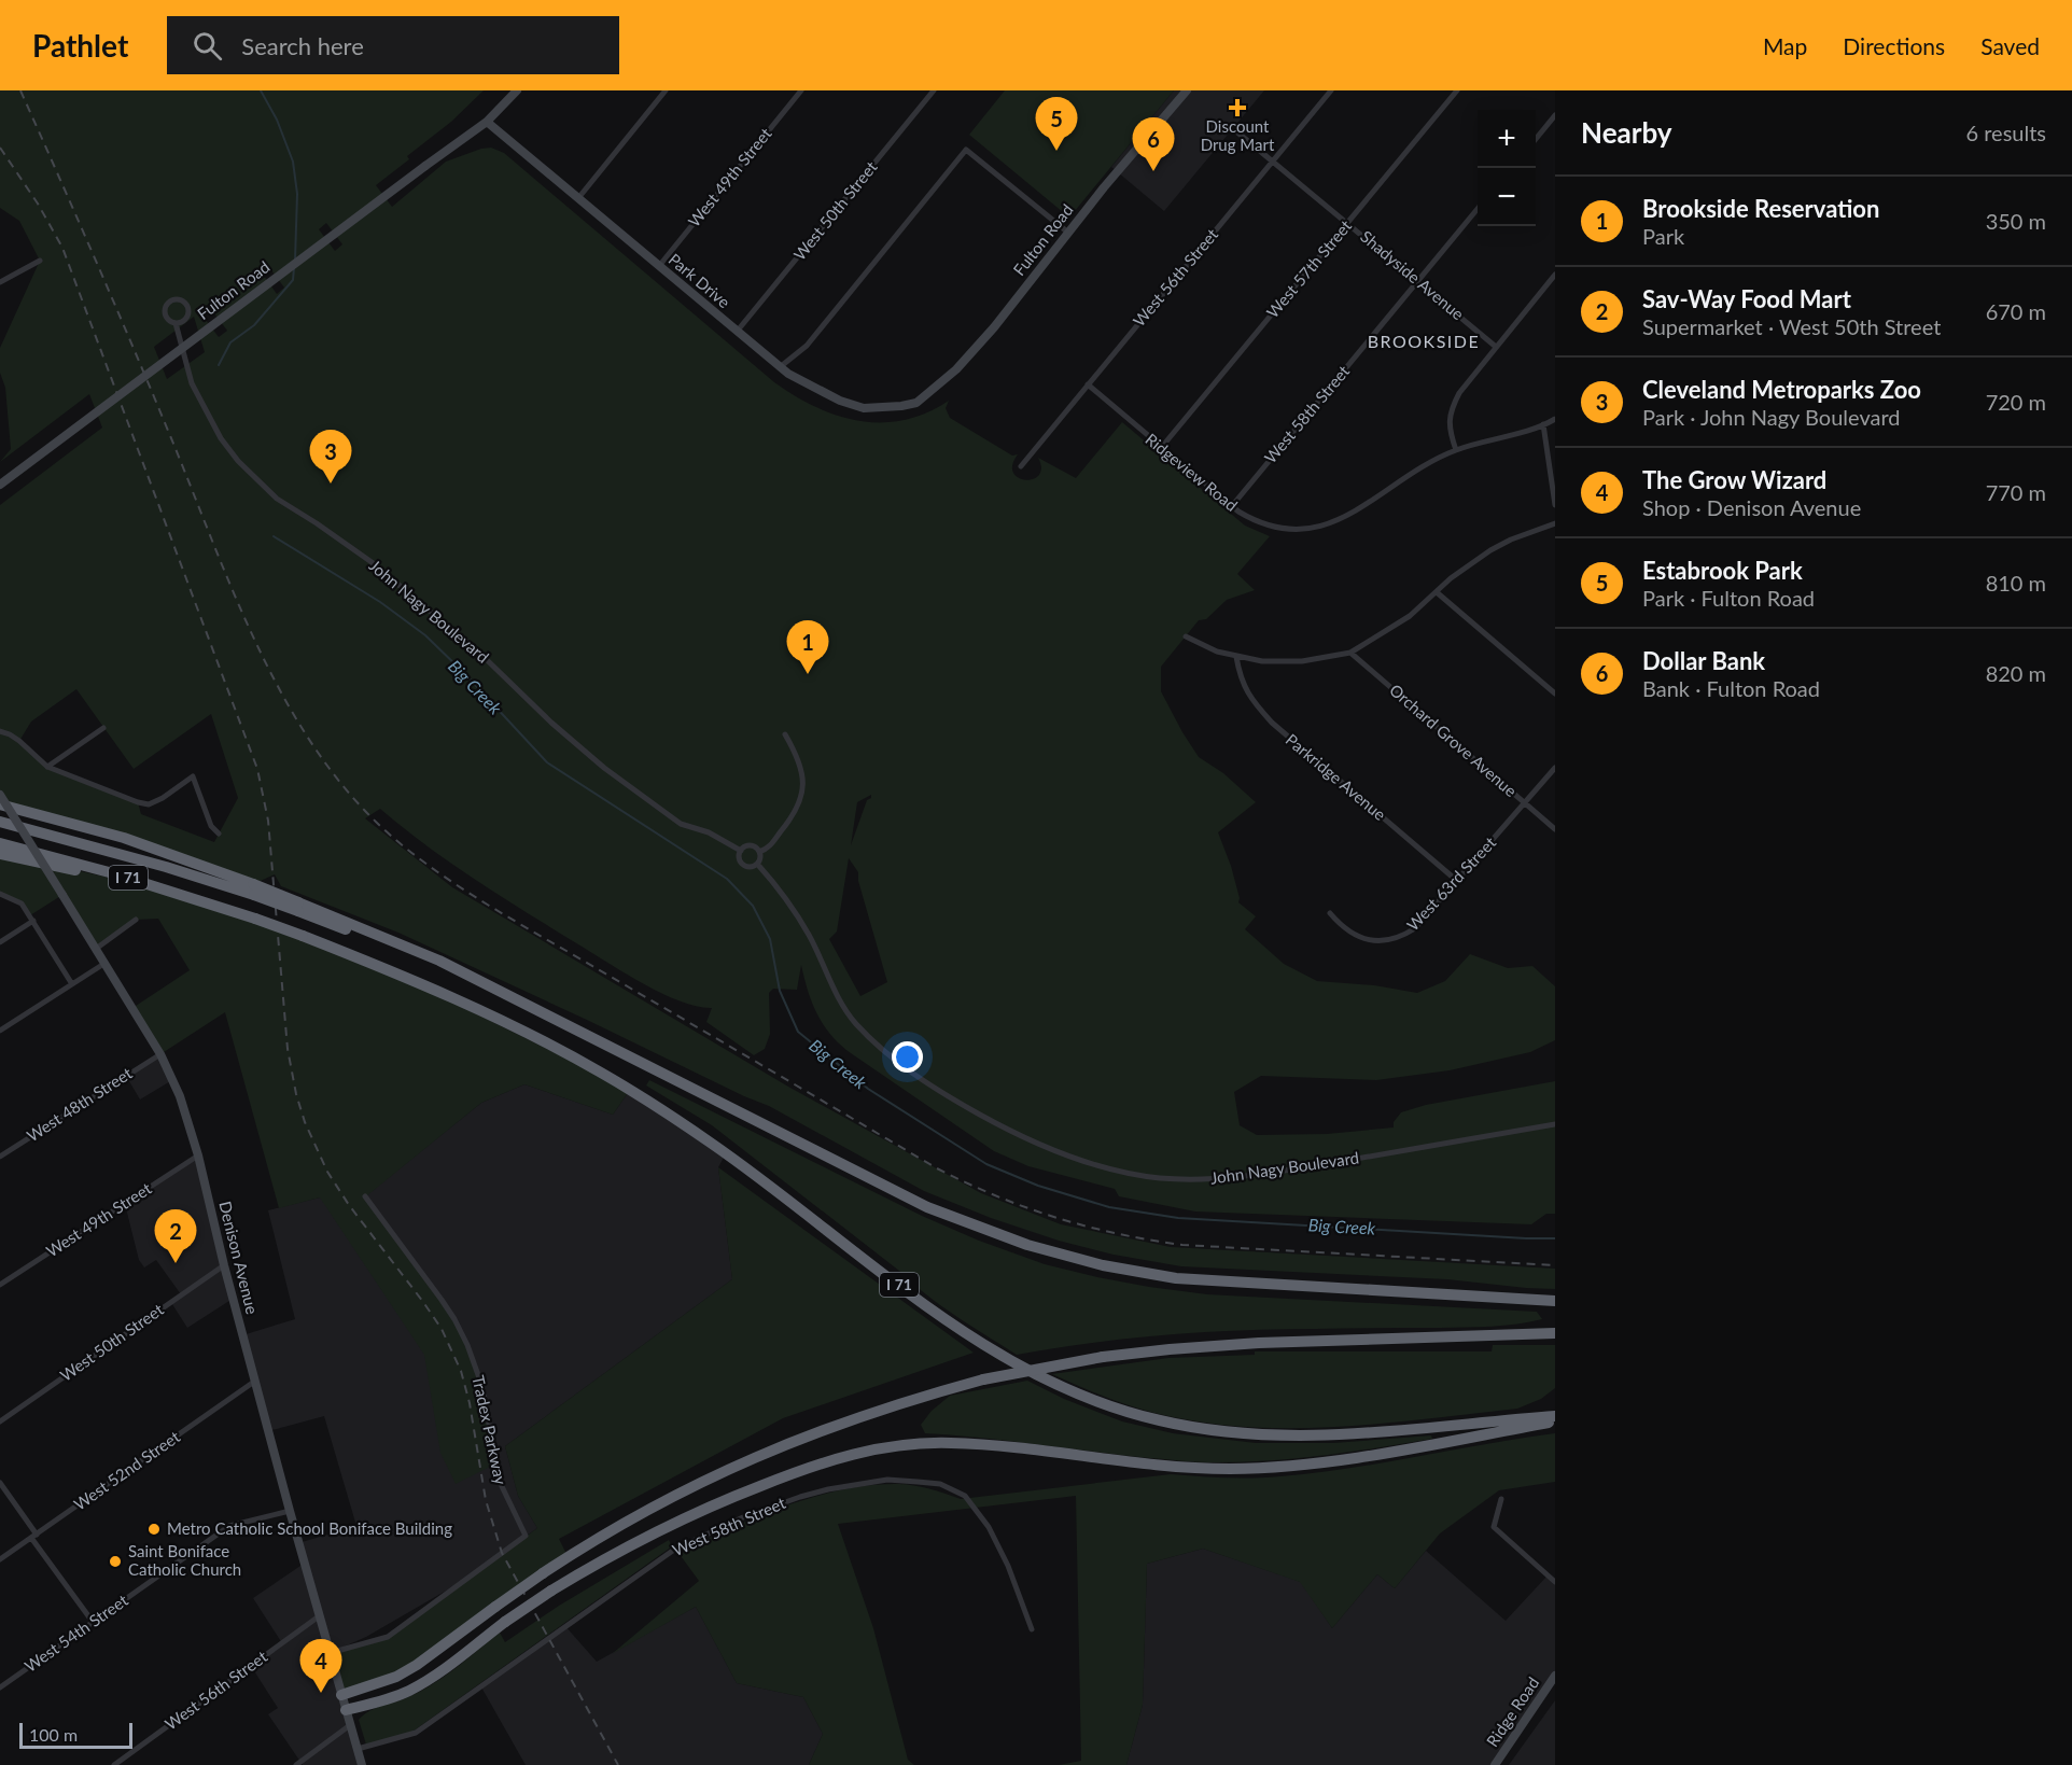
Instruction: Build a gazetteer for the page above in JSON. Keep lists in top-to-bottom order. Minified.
{"streets":{"highway":["I 71"],"main road":["Fulton Road","Park Drive","Denison Avenue","Ridge Road"],"street":["West 49th Street","West 50th Street","West 57th Street","Shadyside Avenue","West 56th Street","West 58th Street","Ridgeview Road","John Nagy Boulevard","Orchard Grove Avenue","Parkridge Avenue","West 63rd Street","West 48th Street","Tradex Parkway","West 52nd Street","West 54th Street"]},"crossings":[["West 49th Street","Park Drive"],["West 49th Street","Denison Avenue"],["West 50th Street","Park Drive"],["West 50th Street","Denison Avenue"],["Fulton Road","Park Drive"],["West 57th Street","Shadyside Avenue"],["West 57th Street","Ridgeview Road"],["Shadyside Avenue","West 56th Street"],["Shadyside Avenue","West 58th Street"],["West 56th Street","Ridgeview Road"],["West 56th Street","Denison Avenue"],["West 58th Street","Ridgeview Road"],["West 58th Street","Denison Avenue"],["Orchard Grove Avenue","West 63rd Street"],["Parkridge Avenue","West 63rd Street"],["West 48th Street","Denison Avenue"],["Denison Avenue","Tradex Parkway"],["Denison Avenue","West 52nd Street"],["Denison Avenue","West 54th Street"]],"districts":["BROOKSIDE"],"water":["Big Creek"],"places":{"health":["Discount Drug Mart"],"other":["Metro Catholic School Boniface Building","Saint Boniface Catholic Church"]},"scale_bar":"100 m","page":{"header":"Pathlet","search":"Search here","nav":["Map","Directions","Saved"],"heading":["Nearby","6 results"],"pins":["5","6","3","1","2","4"],"map_buttons":["+","−"],"list":[{"mark":"1","name":"Brookside Reservation","note":"Park","value":"350 m"},{"mark":"2","name":"Sav-Way Food Mart","note":"Supermarket · West 50th Street","value":"670 m"},{"mark":"3","name":"Cleveland Metroparks Zoo","note":"Park · John Nagy Boulevard","value":"720 m"},{"mark":"4","name":"The Grow Wizard","note":"Shop · Denison Avenue","value":"770 m"},{"mark":"5","name":"Estabrook Park","note":"Park · Fulton Road","value":"810 m"},{"mark":"6","name":"Dollar Bank","note":"Bank · Fulton Road","value":"820 m"}],"scale":"100 m"}}
